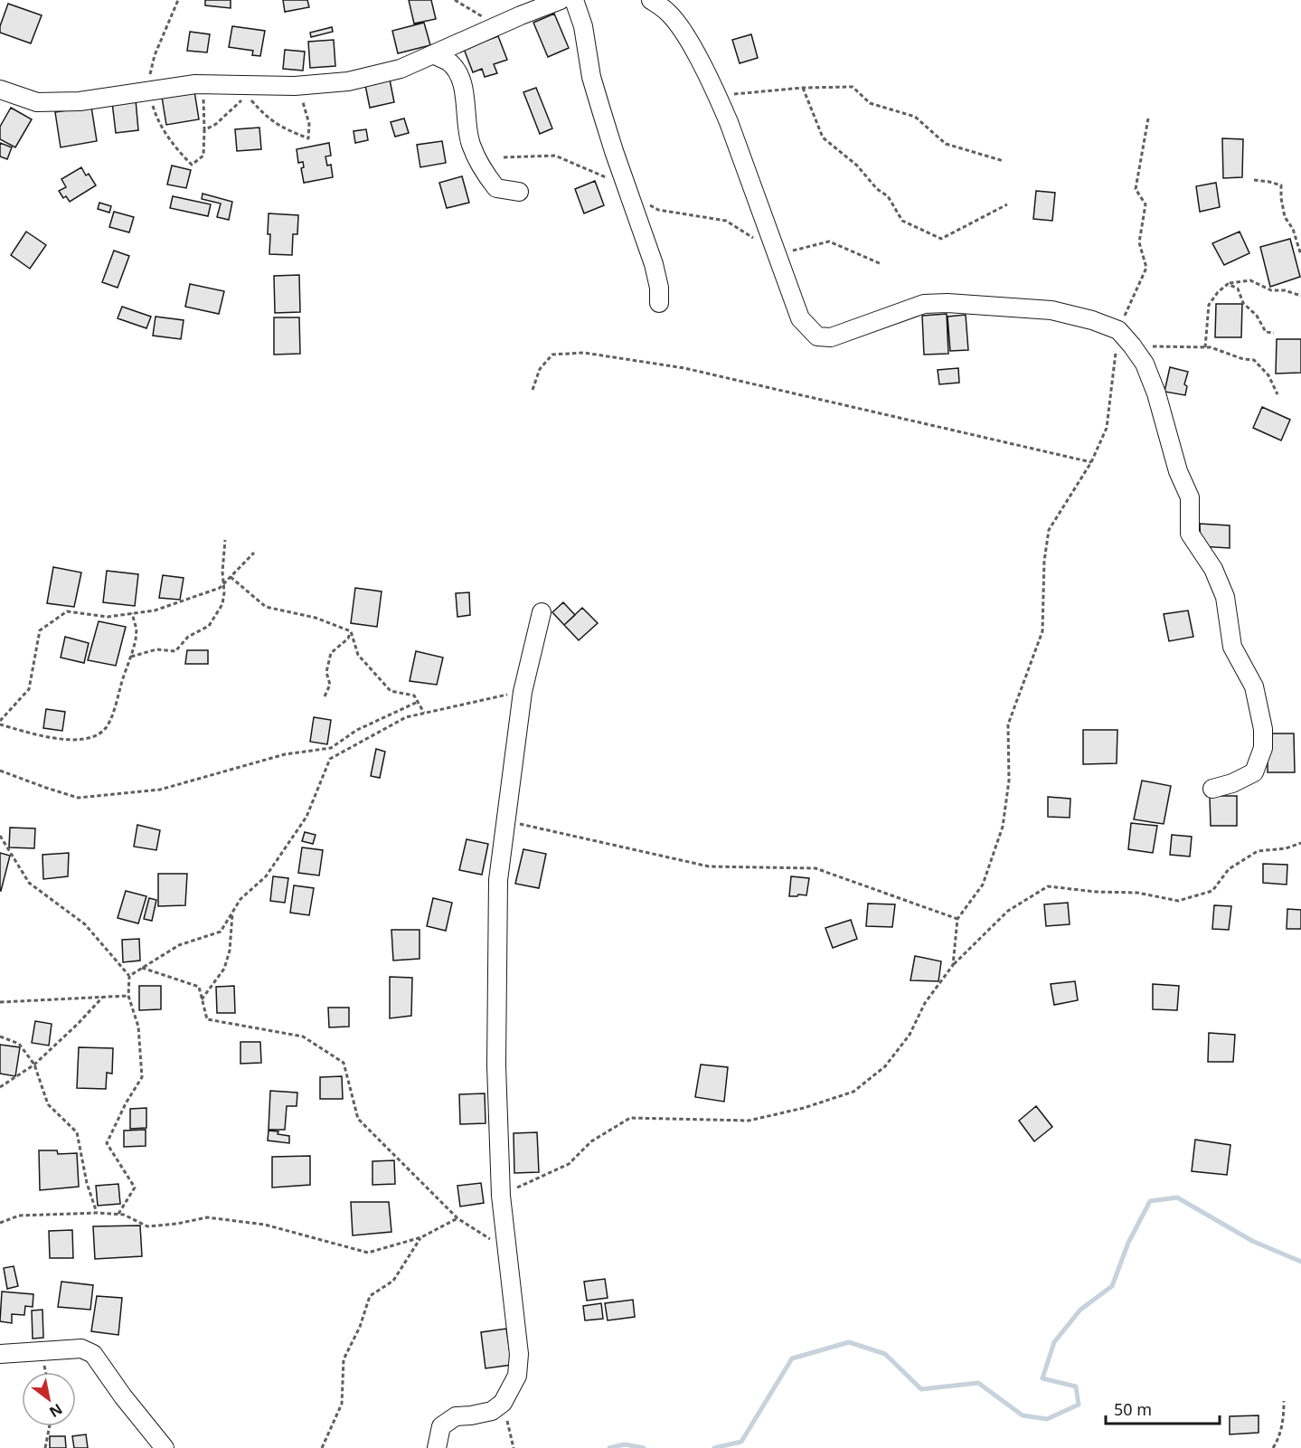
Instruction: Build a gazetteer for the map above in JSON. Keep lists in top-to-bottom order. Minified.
{"scale_bar":"50 m","north":"bottom right"}
